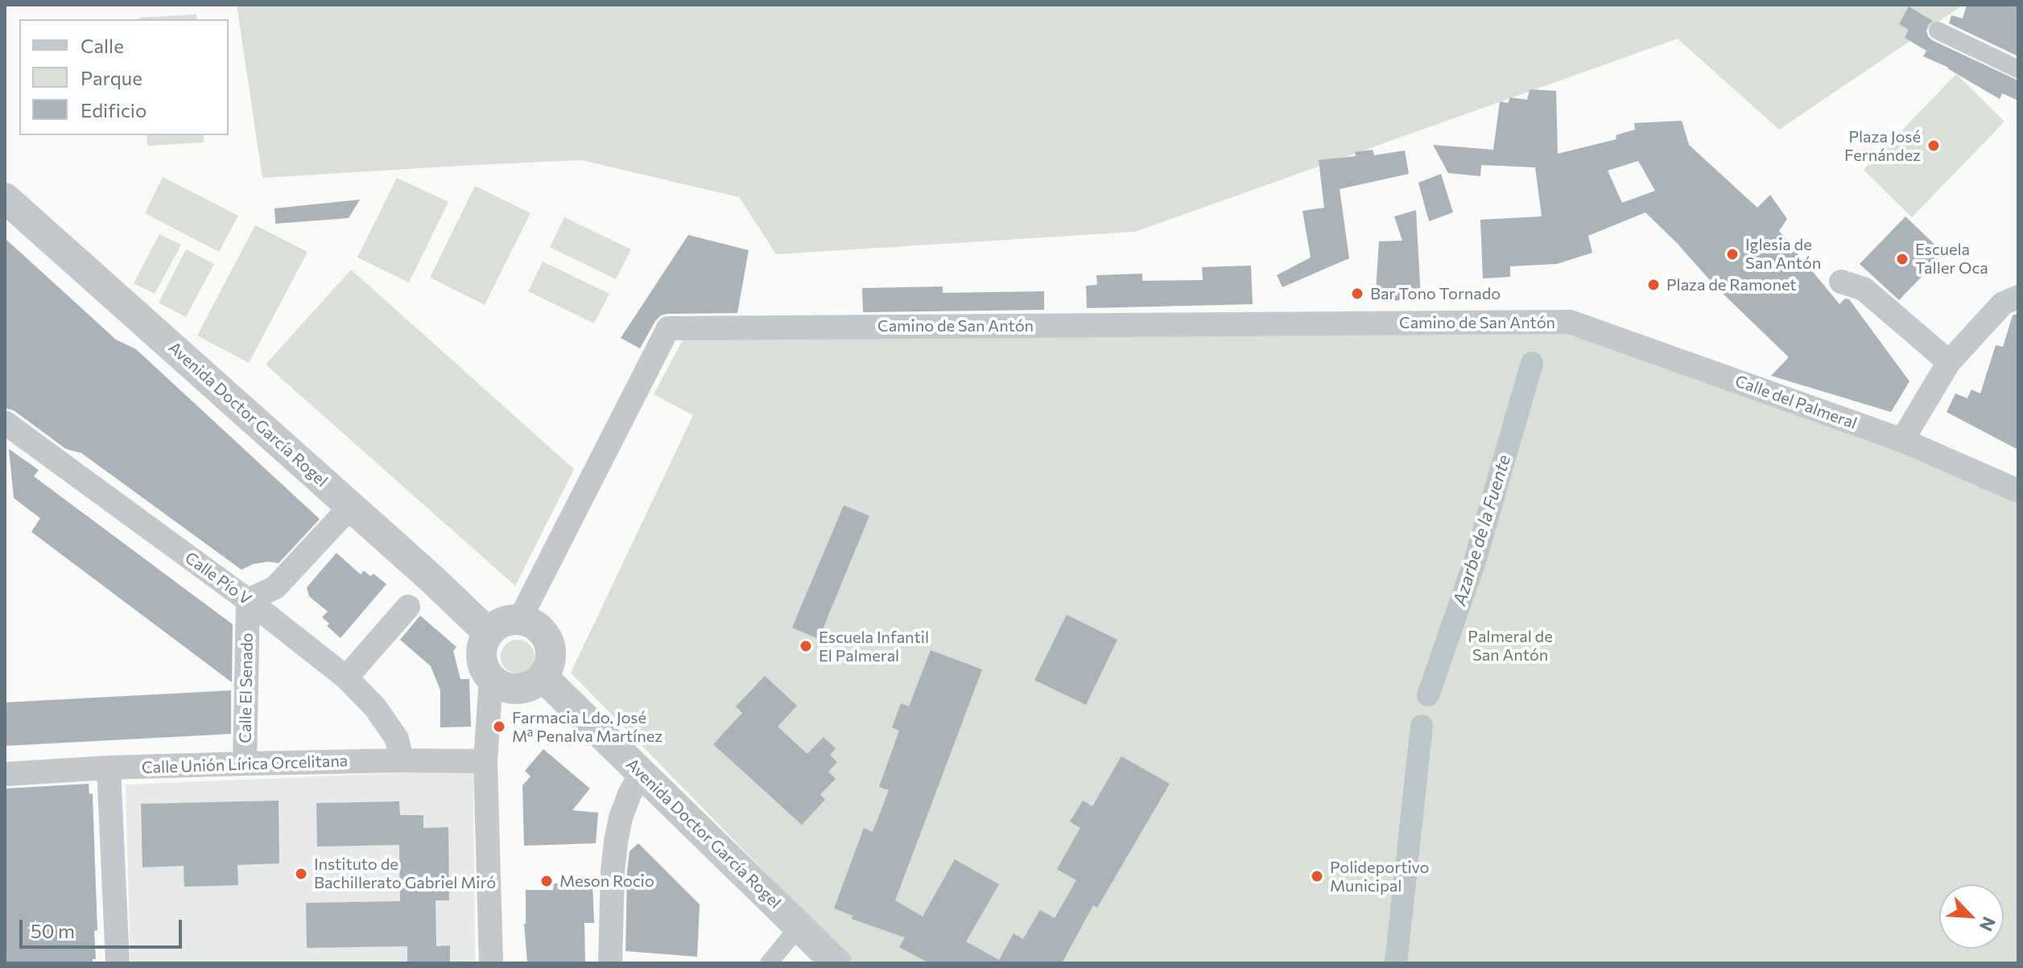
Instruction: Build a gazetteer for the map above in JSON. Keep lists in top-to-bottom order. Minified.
{"streets":{"street":["Camino de San Antón","Calle del Palmeral","Avenida Doctor García Rogel","Calle Pío V","Calle El Senado","Calle Unión Lírica Orcelitana"]},"crossings":[["Camino de San Antón","Calle del Palmeral"],["Camino de San Antón","Avenida Doctor García Rogel"],["Calle Pío V","Calle El Senado"],["Calle Pío V","Calle Unión Lírica Orcelitana"],["Calle El Senado","Calle Unión Lírica Orcelitana"]],"water":["Azarbe de la Fuente"],"parks":["Palmeral de San Antón"],"places":["Plaza José Fernández","Iglesia de San Antón","Escuela Taller Oca","Plaza de Ramonet","Bar Tono Tornado","Escuela Infantil El Palmeral","Farmacia Ldo. José Mª Penalva Martínez","Instituto de Bachillerato Gabriel Miró","Polideportivo Municipal","Meson Rocio"],"legend":["Calle","Parque","Edificio"],"scale_bar":"50 m","north":"bottom right"}
